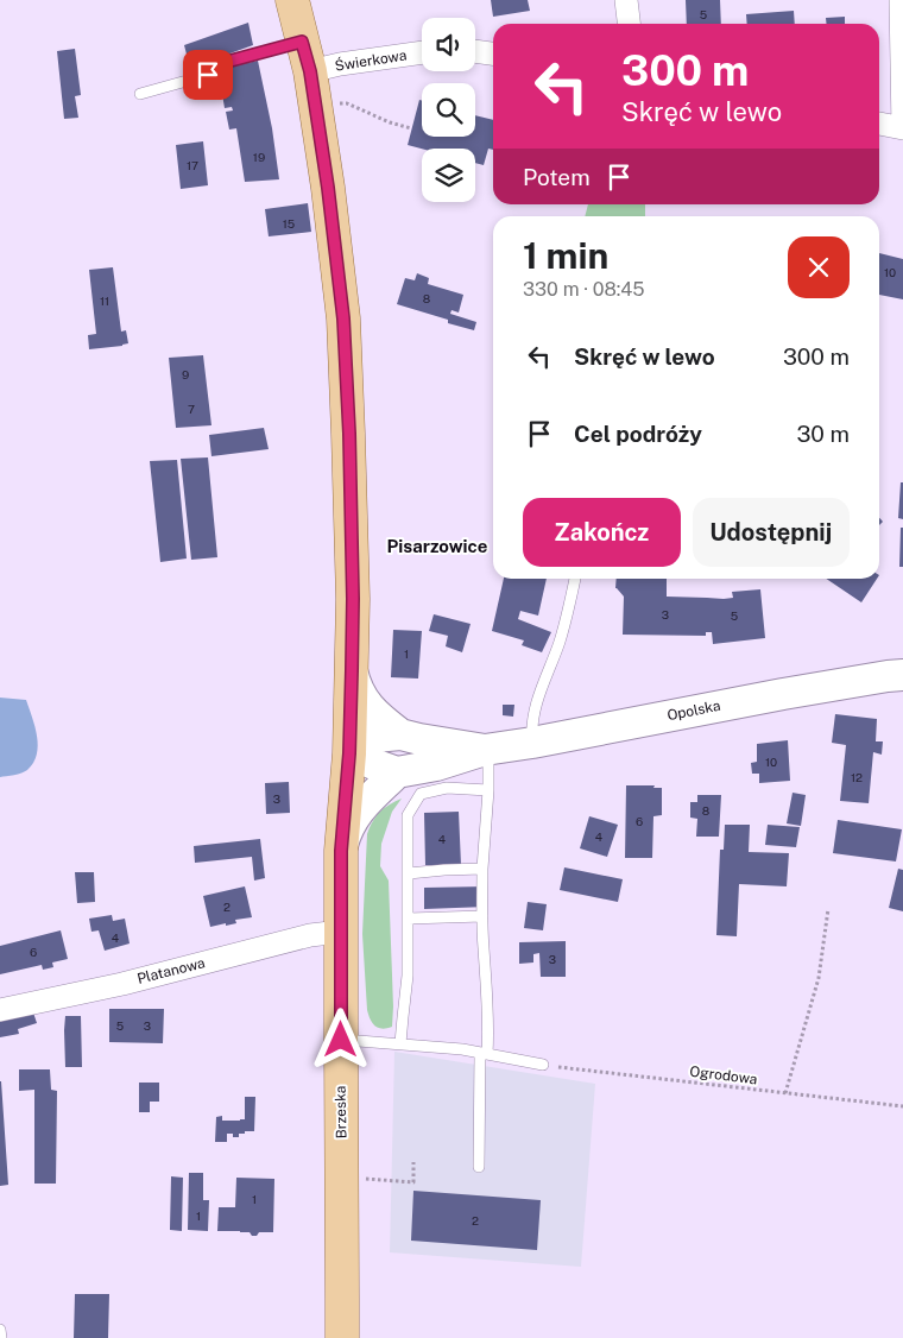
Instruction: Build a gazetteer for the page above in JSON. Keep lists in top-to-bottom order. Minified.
{"streets":{"main road":["Opolska","Brzeska"],"street":["Świerkowa","Platanowa"],"path":["Ogrodowa"]},"crossings":[["Świerkowa","Brzeska"],["Opolska","Brzeska"],["Platanowa","Brzeska"]],"districts":["Pisarzowice"],"house_numbers":["5","19","17","15","10","8","11","9","7","3","5","1","10","12","3","8","6","4","4","2","4","6","3","5","3","1","1","2"],"page":{"turn":["300 m","Skręć w lewo"],"then":"Potem","heading":["1 min","330 m · 08:45"],"list":[{"name":"Skręć w lewo","value":"300 m"},{"name":"Cel podróży","value":"30 m"}],"buttons":["Zakończ","Udostępnij"]}}
